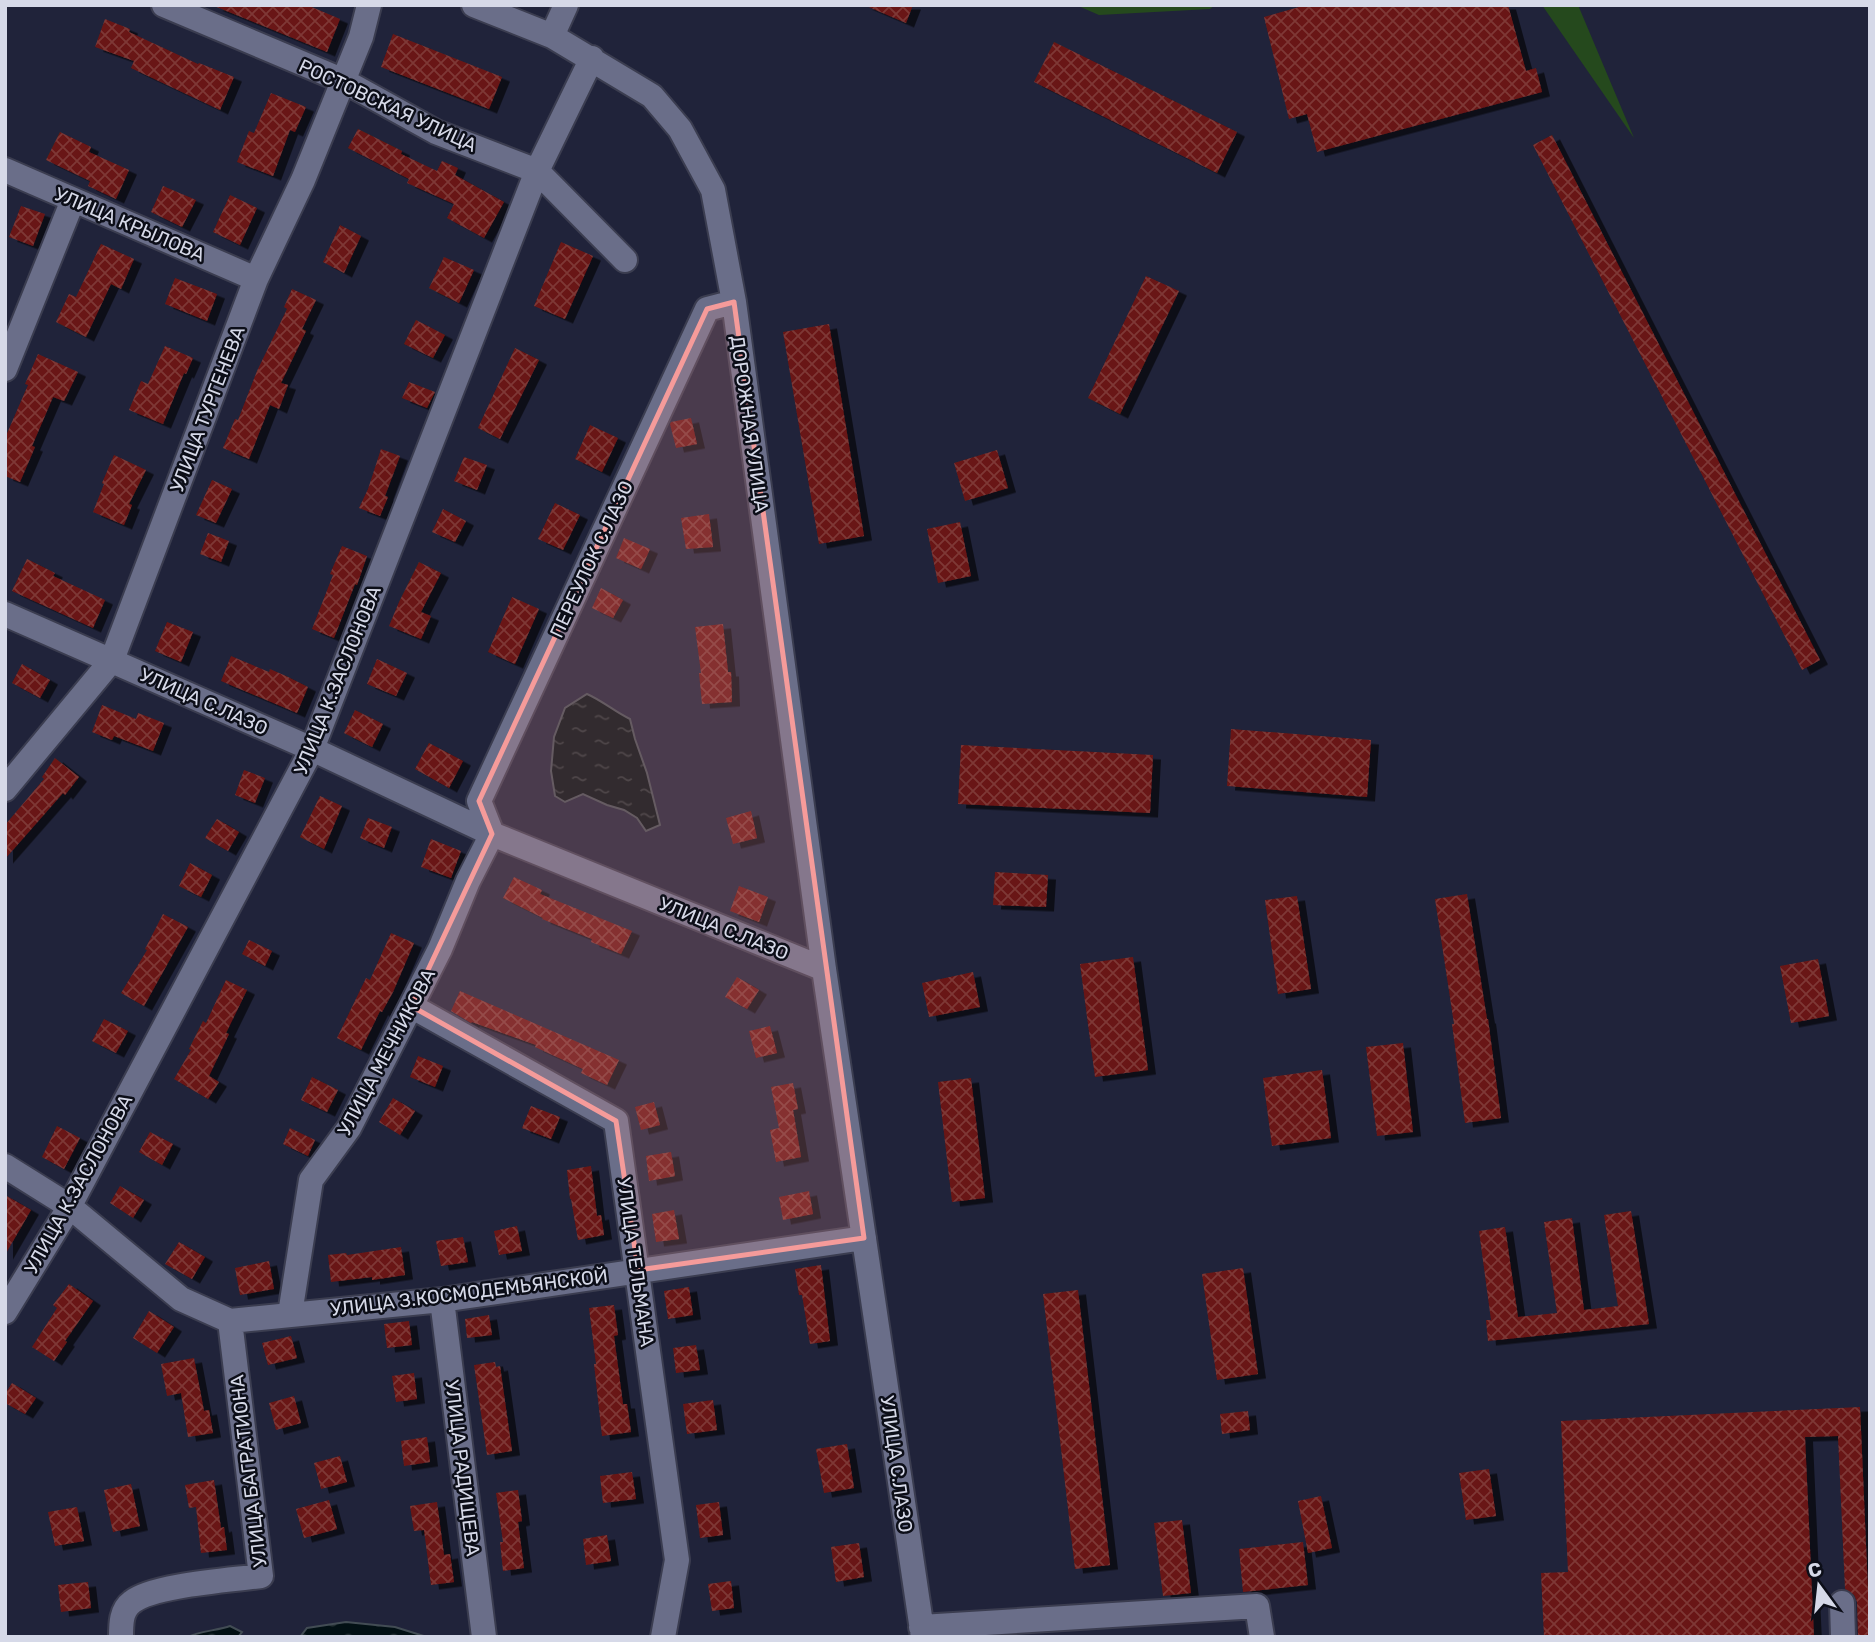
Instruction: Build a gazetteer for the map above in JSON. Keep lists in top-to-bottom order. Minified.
{"streets":{"street":["РОСТОВСКАЯ УЛИЦА","УЛИЦА КРЫЛОВА","УЛИЦА ТУРГЕНЕВА","ДОРОЖНАЯ УЛИЦА","ПЕРЕУЛОК С.ЛАЗО","УЛИЦА К.ЗАСЛОНОВА","УЛИЦА С.ЛАЗО","УЛИЦА МЕЧНИКОВА","УЛИЦА ТЕЛЬМАНА","УЛИЦА З.КОСМОДЕМЬЯНСКОЙ","УЛИЦА РАДИЩЕВА","УЛИЦА БАГРАТИОНА"]},"crossings":[["РОСТОВСКАЯ УЛИЦА","УЛИЦА ТУРГЕНЕВА"],["РОСТОВСКАЯ УЛИЦА","УЛИЦА К.ЗАСЛОНОВА"],["УЛИЦА КРЫЛОВА","УЛИЦА ТУРГЕНЕВА"],["УЛИЦА ТУРГЕНЕВА","УЛИЦА С.ЛАЗО"],["ДОРОЖНАЯ УЛИЦА","ПЕРЕУЛОК С.ЛАЗО"],["ДОРОЖНАЯ УЛИЦА","УЛИЦА К.ЗАСЛОНОВА"],["ДОРОЖНАЯ УЛИЦА","УЛИЦА С.ЛАЗО"],["ПЕРЕУЛОК С.ЛАЗО","УЛИЦА С.ЛАЗО"],["ПЕРЕУЛОК С.ЛАЗО","УЛИЦА МЕЧНИКОВА"],["УЛИЦА К.ЗАСЛОНОВА","УЛИЦА С.ЛАЗО"],["УЛИЦА С.ЛАЗО","УЛИЦА МЕЧНИКОВА"],["УЛИЦА С.ЛАЗО","УЛИЦА З.КОСМОДЕМЬЯНСКОЙ"],["УЛИЦА МЕЧНИКОВА","УЛИЦА ТЕЛЬМАНА"],["УЛИЦА МЕЧНИКОВА","УЛИЦА З.КОСМОДЕМЬЯНСКОЙ"],["УЛИЦА ТЕЛЬМАНА","УЛИЦА З.КОСМОДЕМЬЯНСКОЙ"],["УЛИЦА З.КОСМОДЕМЬЯНСКОЙ","УЛИЦА РАДИЩЕВА"],["УЛИЦА З.КОСМОДЕМЬЯНСКОЙ","УЛИЦА БАГРАТИОНА"]],"north":"top"}
